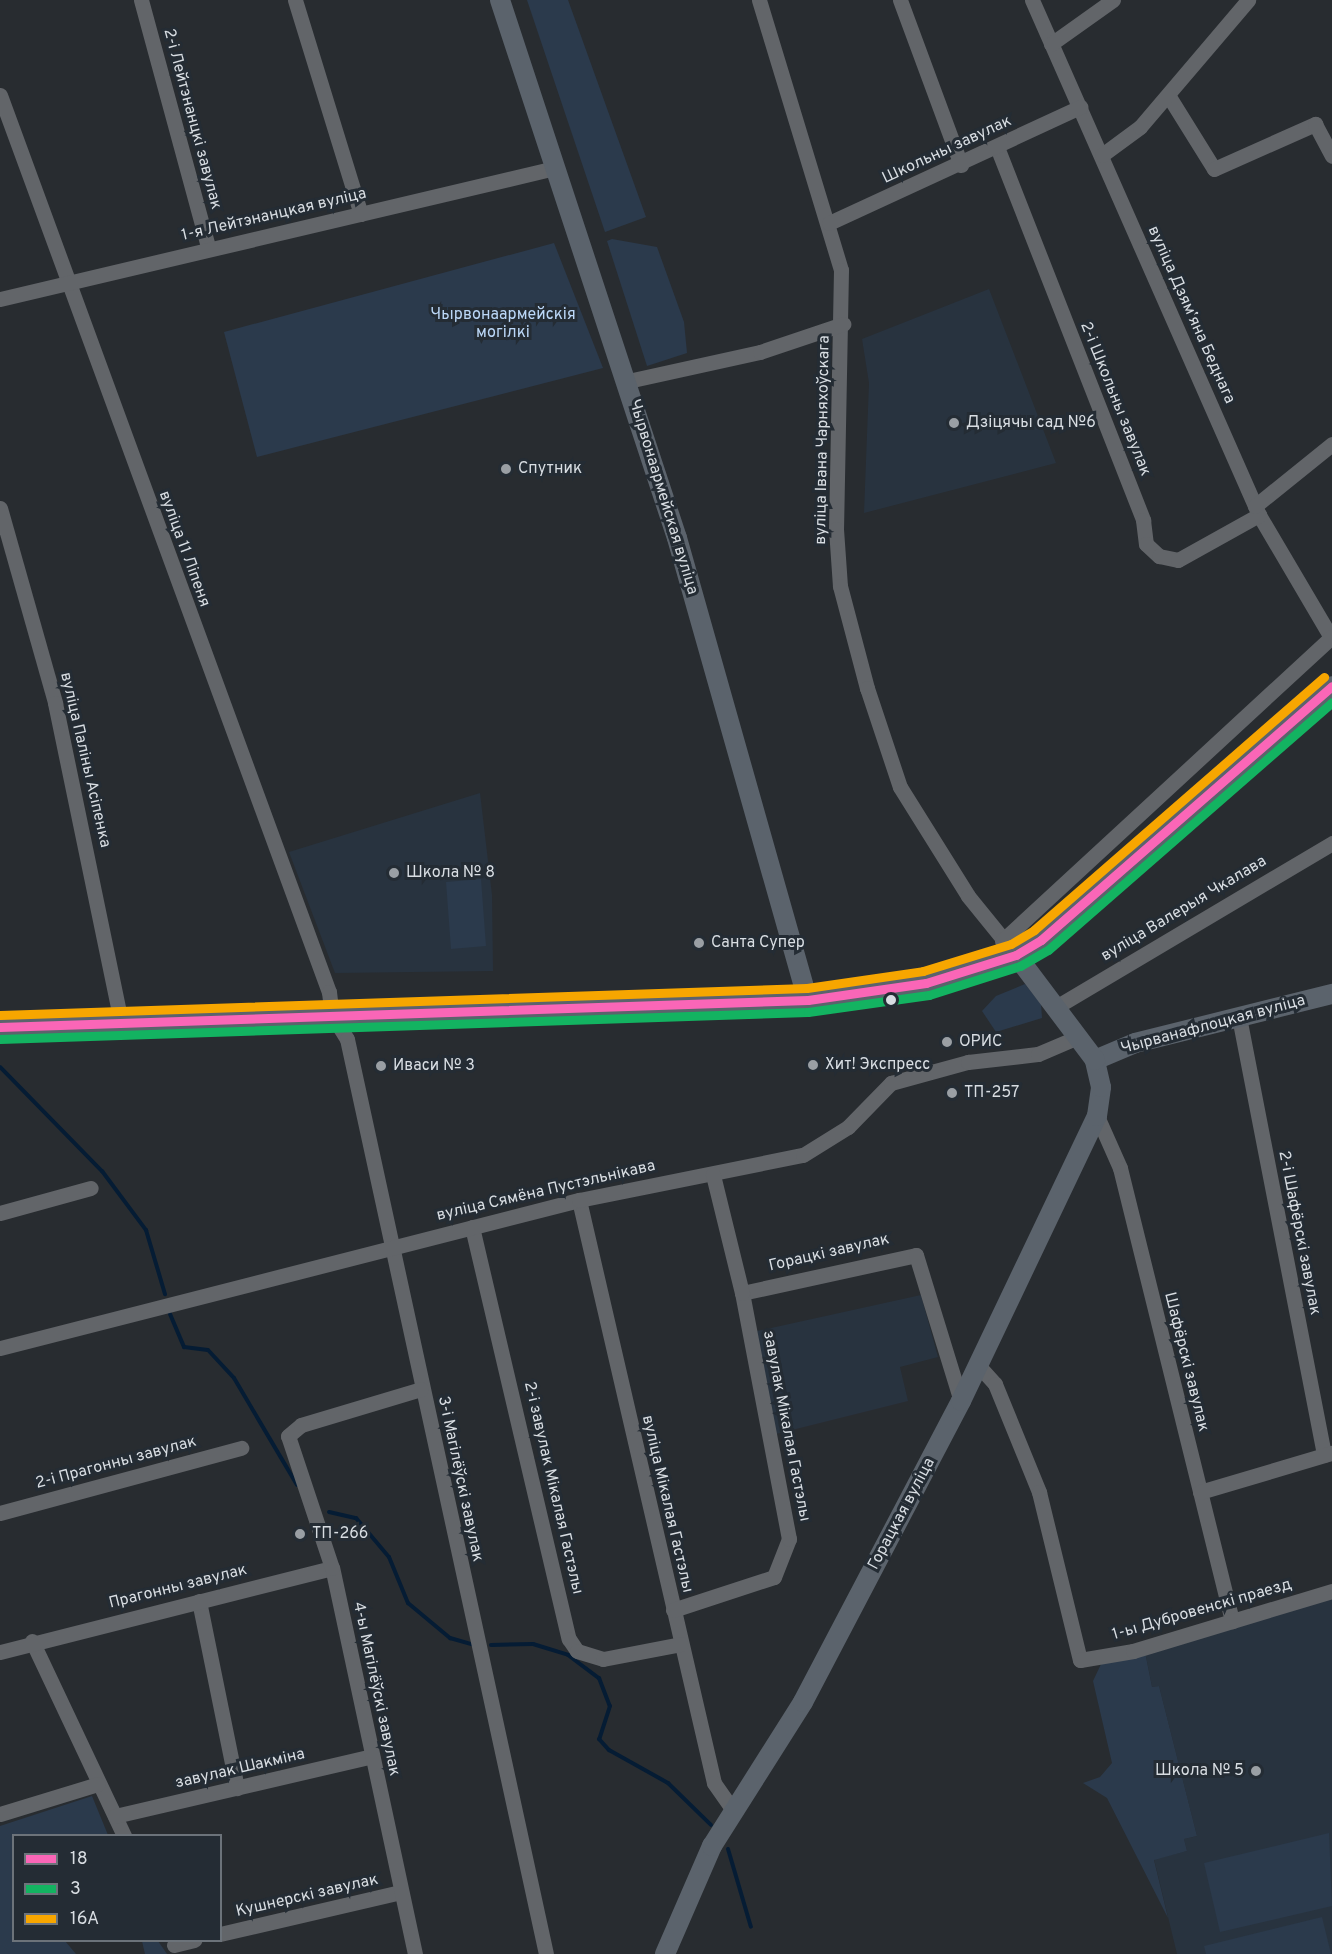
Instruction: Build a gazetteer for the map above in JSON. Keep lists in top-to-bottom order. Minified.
{"streets":{"main road":["Чырвонаармейская вуліца","Чырванафлоцкая вуліца","Горацкая вуліца"],"street":["2-і Лейтэнанцкі завулак","Школьны завулак","1-я Лейтэнанцкая вуліца","вуліца Дзямʼяна Беднага","2-і Школьны завулак","вуліца Івана Чарняхоўскага","вуліца 11 Ліпеня","вуліца Паліны Асіпенка","вуліца Валерыя Чкалава","вуліца Сямёна Пустэльнікава","2-і Шафёрскі завулак","Горацкі завулак","Шафёрскі завулак","завулак Мікалая Гастэлы","2-і Прагонны завулак","3-і Магілёўскі завулак","2-і завулак Мікалая Гастэлы","вуліца Мікалая Гастэлы","Прагонны завулак","1-ы Дубровенскі праезд","4-ы Магілёўскі завулак","завулак Шакміна","Кушнерскі завулак"]},"crossings":[["2-і Лейтэнанцкі завулак","1-я Лейтэнанцкая вуліца"],["Школьны завулак","вуліца Дзямʼяна Беднага"],["Школьны завулак","2-і Школьны завулак"],["Школьны завулак","вуліца Івана Чарняхоўскага"],["1-я Лейтэнанцкая вуліца","Чырвонаармейская вуліца"],["1-я Лейтэнанцкая вуліца","вуліца 11 Ліпеня"],["вуліца Дзямʼяна Беднага","2-і Школьны завулак"],["вуліца 11 Ліпеня","3-і Магілёўскі завулак"],["Чырванафлоцкая вуліца","2-і Шафёрскі завулак"],["Чырванафлоцкая вуліца","Горацкая вуліца"],["вуліца Сямёна Пустэльнікава","завулак Мікалая Гастэлы"],["вуліца Сямёна Пустэльнікава","3-і Магілёўскі завулак"],["вуліца Сямёна Пустэльнікава","2-і завулак Мікалая Гастэлы"],["вуліца Сямёна Пустэльнікава","вуліца Мікалая Гастэлы"],["Горацкі завулак","завулак Мікалая Гастэлы"],["Горацкі завулак","Горацкая вуліца"],["Шафёрскі завулак","Горацкая вуліца"],["Шафёрскі завулак","1-ы Дубровенскі праезд"],["завулак Мікалая Гастэлы","вуліца Мікалая Гастэлы"],["3-і Магілёўскі завулак","4-ы Магілёўскі завулак"],["2-і завулак Мікалая Гастэлы","вуліца Мікалая Гастэлы"],["вуліца Мікалая Гастэлы","Горацкая вуліца"],["Горацкая вуліца","1-ы Дубровенскі праезд"],["Прагонны завулак","4-ы Магілёўскі завулак"],["4-ы Магілёўскі завулак","завулак Шакміна"],["4-ы Магілёўскі завулак","Кушнерскі завулак"]],"parks":["Чырвонаармейскія могілкі"],"places":["Дзіцячы сад №6","Спутник","Школа № 8","Санта Супер","ОРИС","Хит! Экспресс","Иваси № 3","ТП-257","ТП-266","Школа № 5"],"lines":["transit line 16А","transit line 18","transit line 3"],"legend":["18","3","16А"]}
